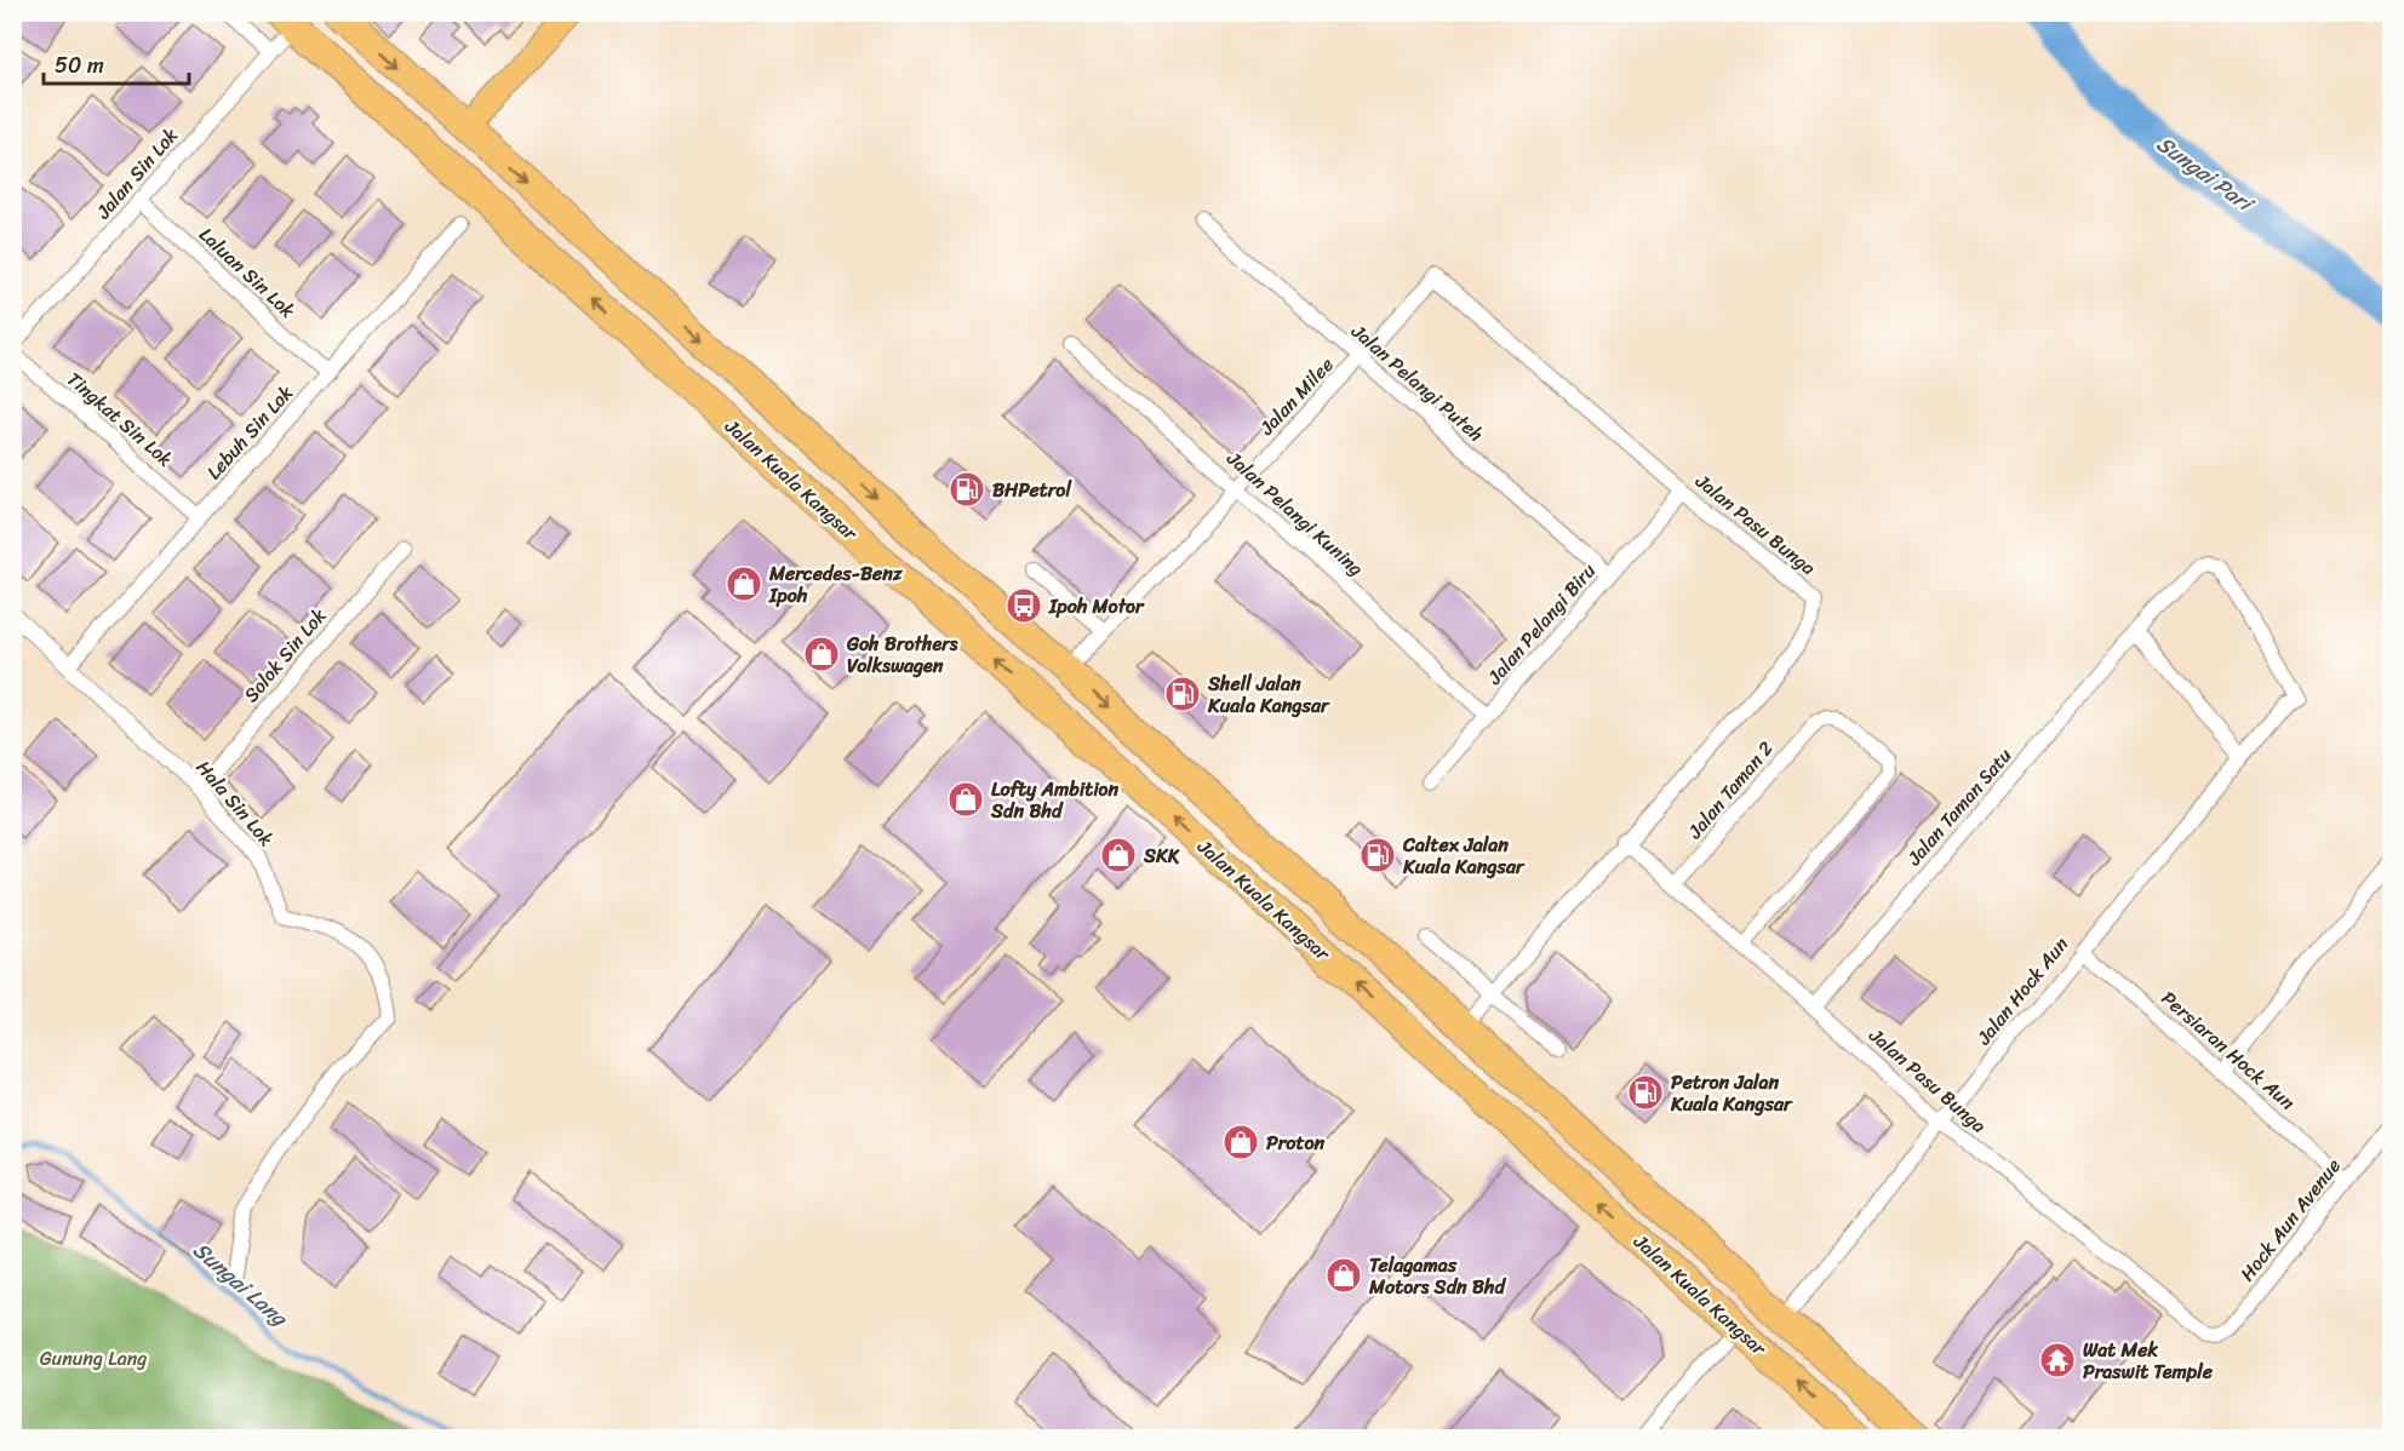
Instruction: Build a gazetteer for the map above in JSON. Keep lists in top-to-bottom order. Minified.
{"streets":{"highway":["Jalan Kuala Kangsar"],"street":["Jalan Sin Lok","Laluan Sin Lok","Jalan Pelangi Puteh","Jalan Milee","Tingkat Sin Lok","Lebuh Sin Lok","Jalan Pelangi Kuning","Jalan Pasu Bunga","Jalan Pelangi Biru","Solok Sin Lok","Jalan Taman 2","Hala Sin Lok","Jalan Taman Satu","Jalan Hock Aun","Persiaran Hock Aun","Hock Aun Avenue"]},"crossings":[["Jalan Sin Lok","Laluan Sin Lok"],["Jalan Sin Lok","Jalan Kuala Kangsar"],["Laluan Sin Lok","Lebuh Sin Lok"],["Jalan Pelangi Puteh","Jalan Milee"],["Jalan Pelangi Puteh","Jalan Pelangi Biru"],["Jalan Milee","Jalan Kuala Kangsar"],["Jalan Milee","Jalan Pelangi Kuning"],["Jalan Milee","Jalan Pasu Bunga"],["Tingkat Sin Lok","Lebuh Sin Lok"],["Lebuh Sin Lok","Hala Sin Lok"],["Jalan Kuala Kangsar","Jalan Pasu Bunga"],["Jalan Kuala Kangsar","Jalan Hock Aun"],["Jalan Pelangi Kuning","Jalan Pelangi Biru"],["Jalan Pasu Bunga","Jalan Pelangi Biru"],["Jalan Pasu Bunga","Jalan Taman 2"],["Jalan Pasu Bunga","Jalan Taman Satu"],["Jalan Pasu Bunga","Jalan Hock Aun"],["Jalan Pasu Bunga","Hock Aun Avenue"],["Solok Sin Lok","Hala Sin Lok"],["Jalan Taman Satu","Jalan Hock Aun"],["Jalan Hock Aun","Persiaran Hock Aun"],["Persiaran Hock Aun","Hock Aun Avenue"]],"water":["Sungai Pari","Sungai Lang"],"parks":["Gunung Lang"],"places":{"fuel station":["BHPetrol","Shell Jalan Kuala Kangsar","Caltex Jalan Kuala Kangsar","Petron Jalan Kuala Kangsar"],"shop":["Mercedes-Benz Ipoh","Goh Brothers Volkswagen","Lofty Ambition Sdn Bhd","SKK","Proton","Telagamas Motors Sdn Bhd"],"bus stop":["Ipoh Motor"],"temple":["Wat Mek Praswit Temple"]},"scale_bar":"50 m"}
